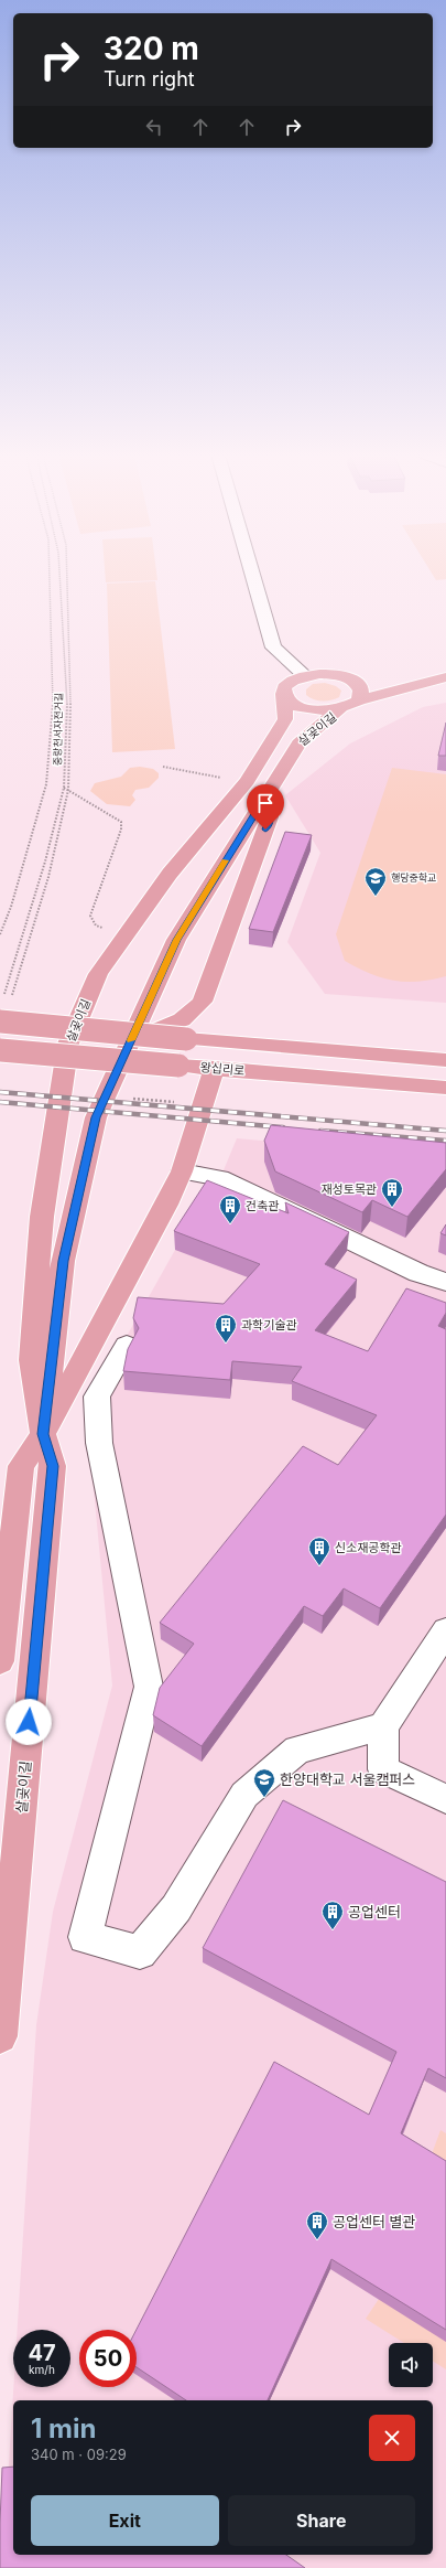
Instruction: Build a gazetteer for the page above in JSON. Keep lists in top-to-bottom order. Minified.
{"streets":{"main road":["살곶이길","왕십리로"],"path":["중랑천서자전거길"]},"places":{"school or university":["행당중학교","한양대학교 서울캠퍼스"],"building":["재성토목관","건축관","과학기술관","신소재공학관","공업센터","공업센터 별관"]},"page":{"turn":["320 m","Turn right"],"speed":"47 km/h","limit":"50","heading":["1 min","340 m · 09:29"],"buttons":["Exit","Share"]}}
